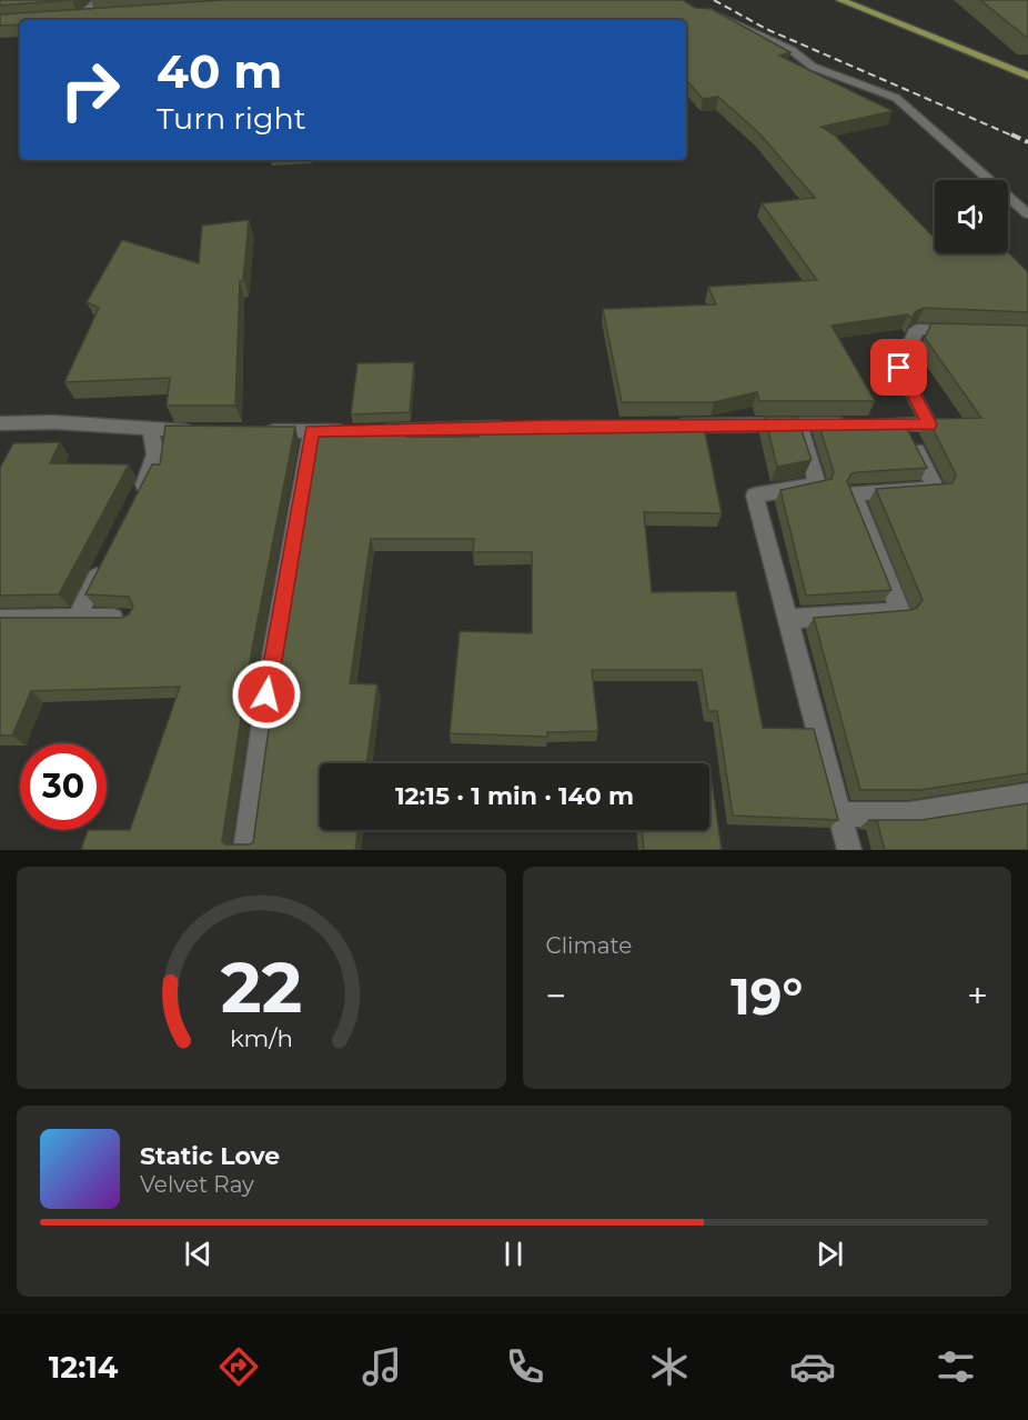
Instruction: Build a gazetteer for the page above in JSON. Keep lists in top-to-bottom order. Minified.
{"page":{"turn":["40 m","Turn right"],"limit":"30","trip":"12:15 · 1 min · 140 m","tile":"Climate","heat":["−","19°","+"],"song":["Static Love","Velvet Ray"],"tabs":"12:14","gauge":["22","km/h"]}}
